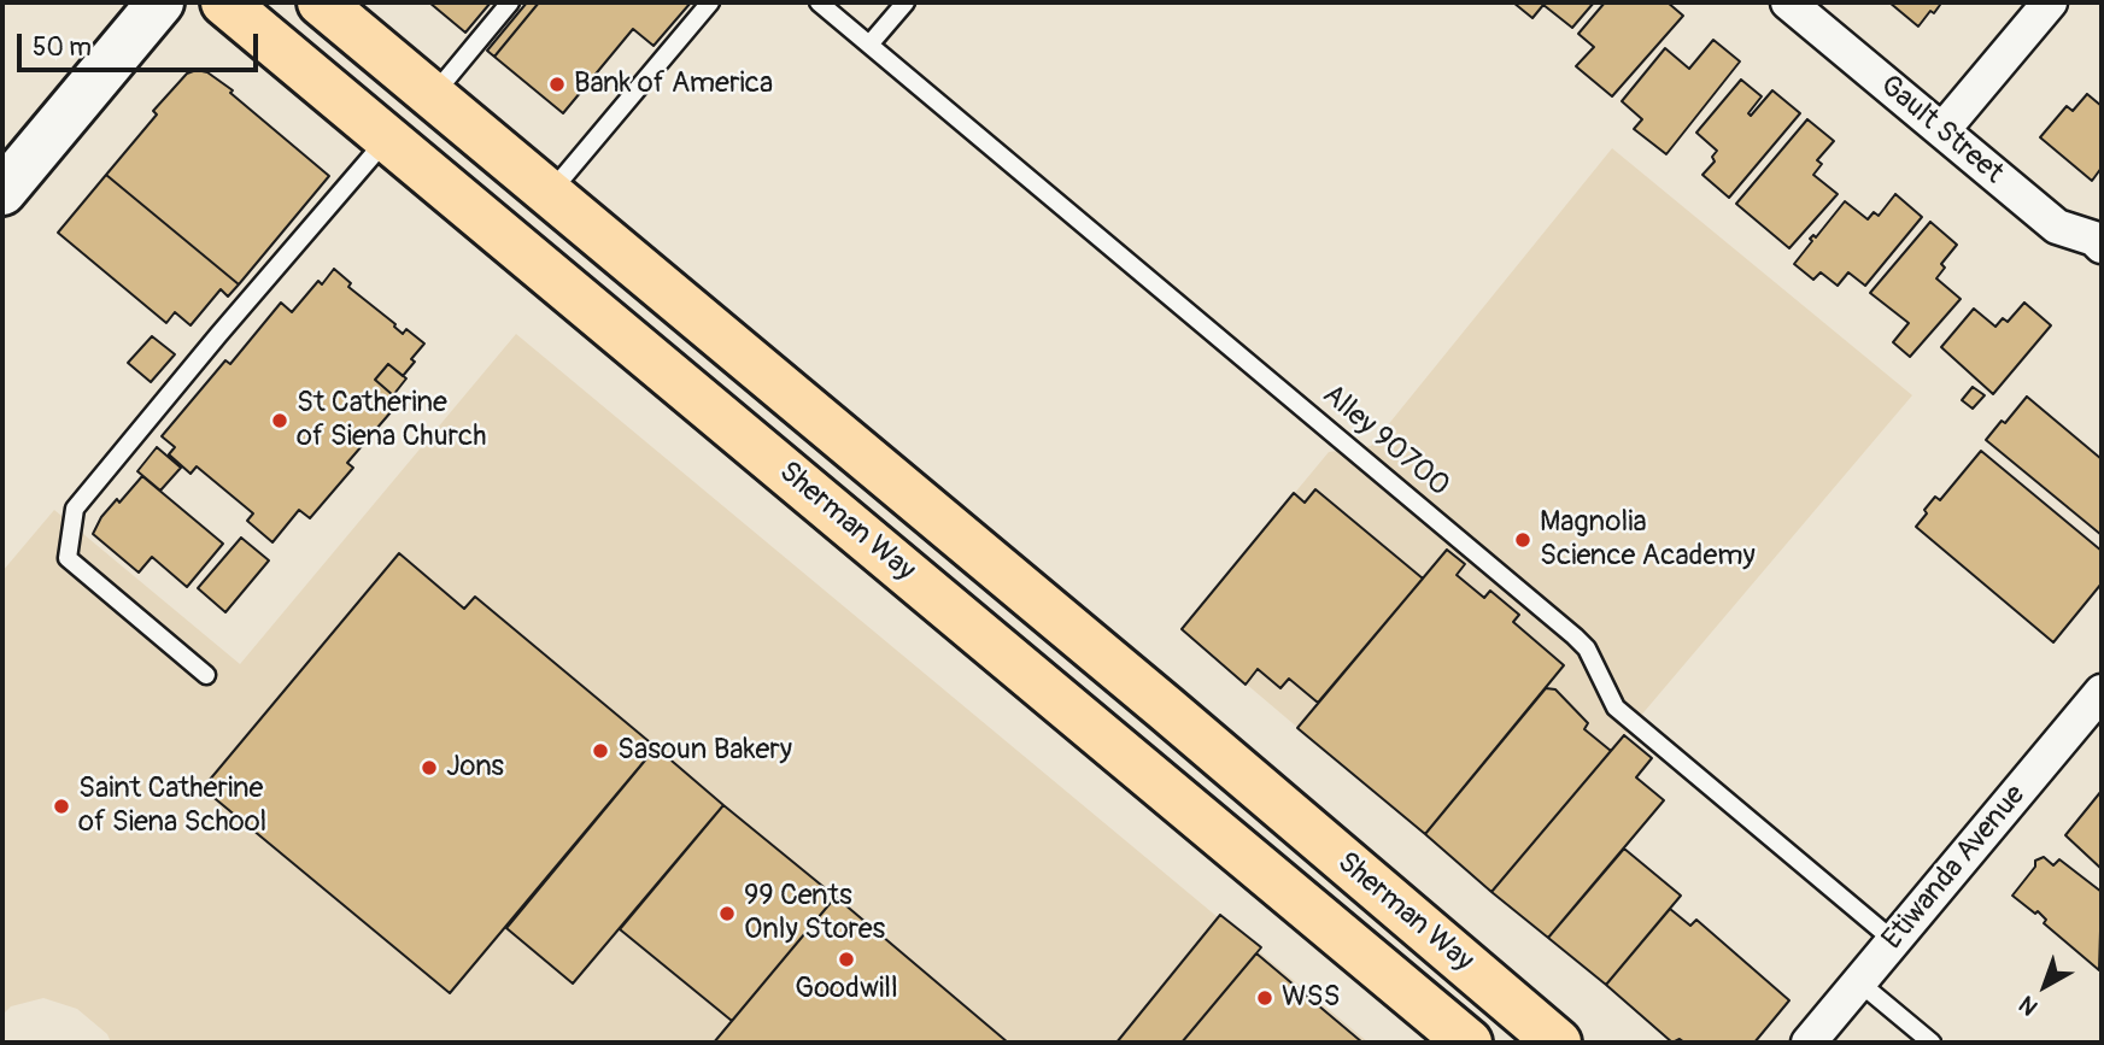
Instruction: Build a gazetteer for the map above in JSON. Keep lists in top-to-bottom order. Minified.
{"streets":{"main road":["Sherman Way"],"street":["Gault Street","Etiwanda Avenue"],"lane":["Alley 90700"]},"crossings":[["Alley 90700","Etiwanda Avenue"]],"places":["Bank of America","St Catherine of Siena Church","Magnolia Science Academy","Sasoun Bakery","Jons","Saint Catherine of Siena School","99 Cents Only Stores","Goodwill","WSS"],"scale_bar":"50 m","north":"bottom left"}
